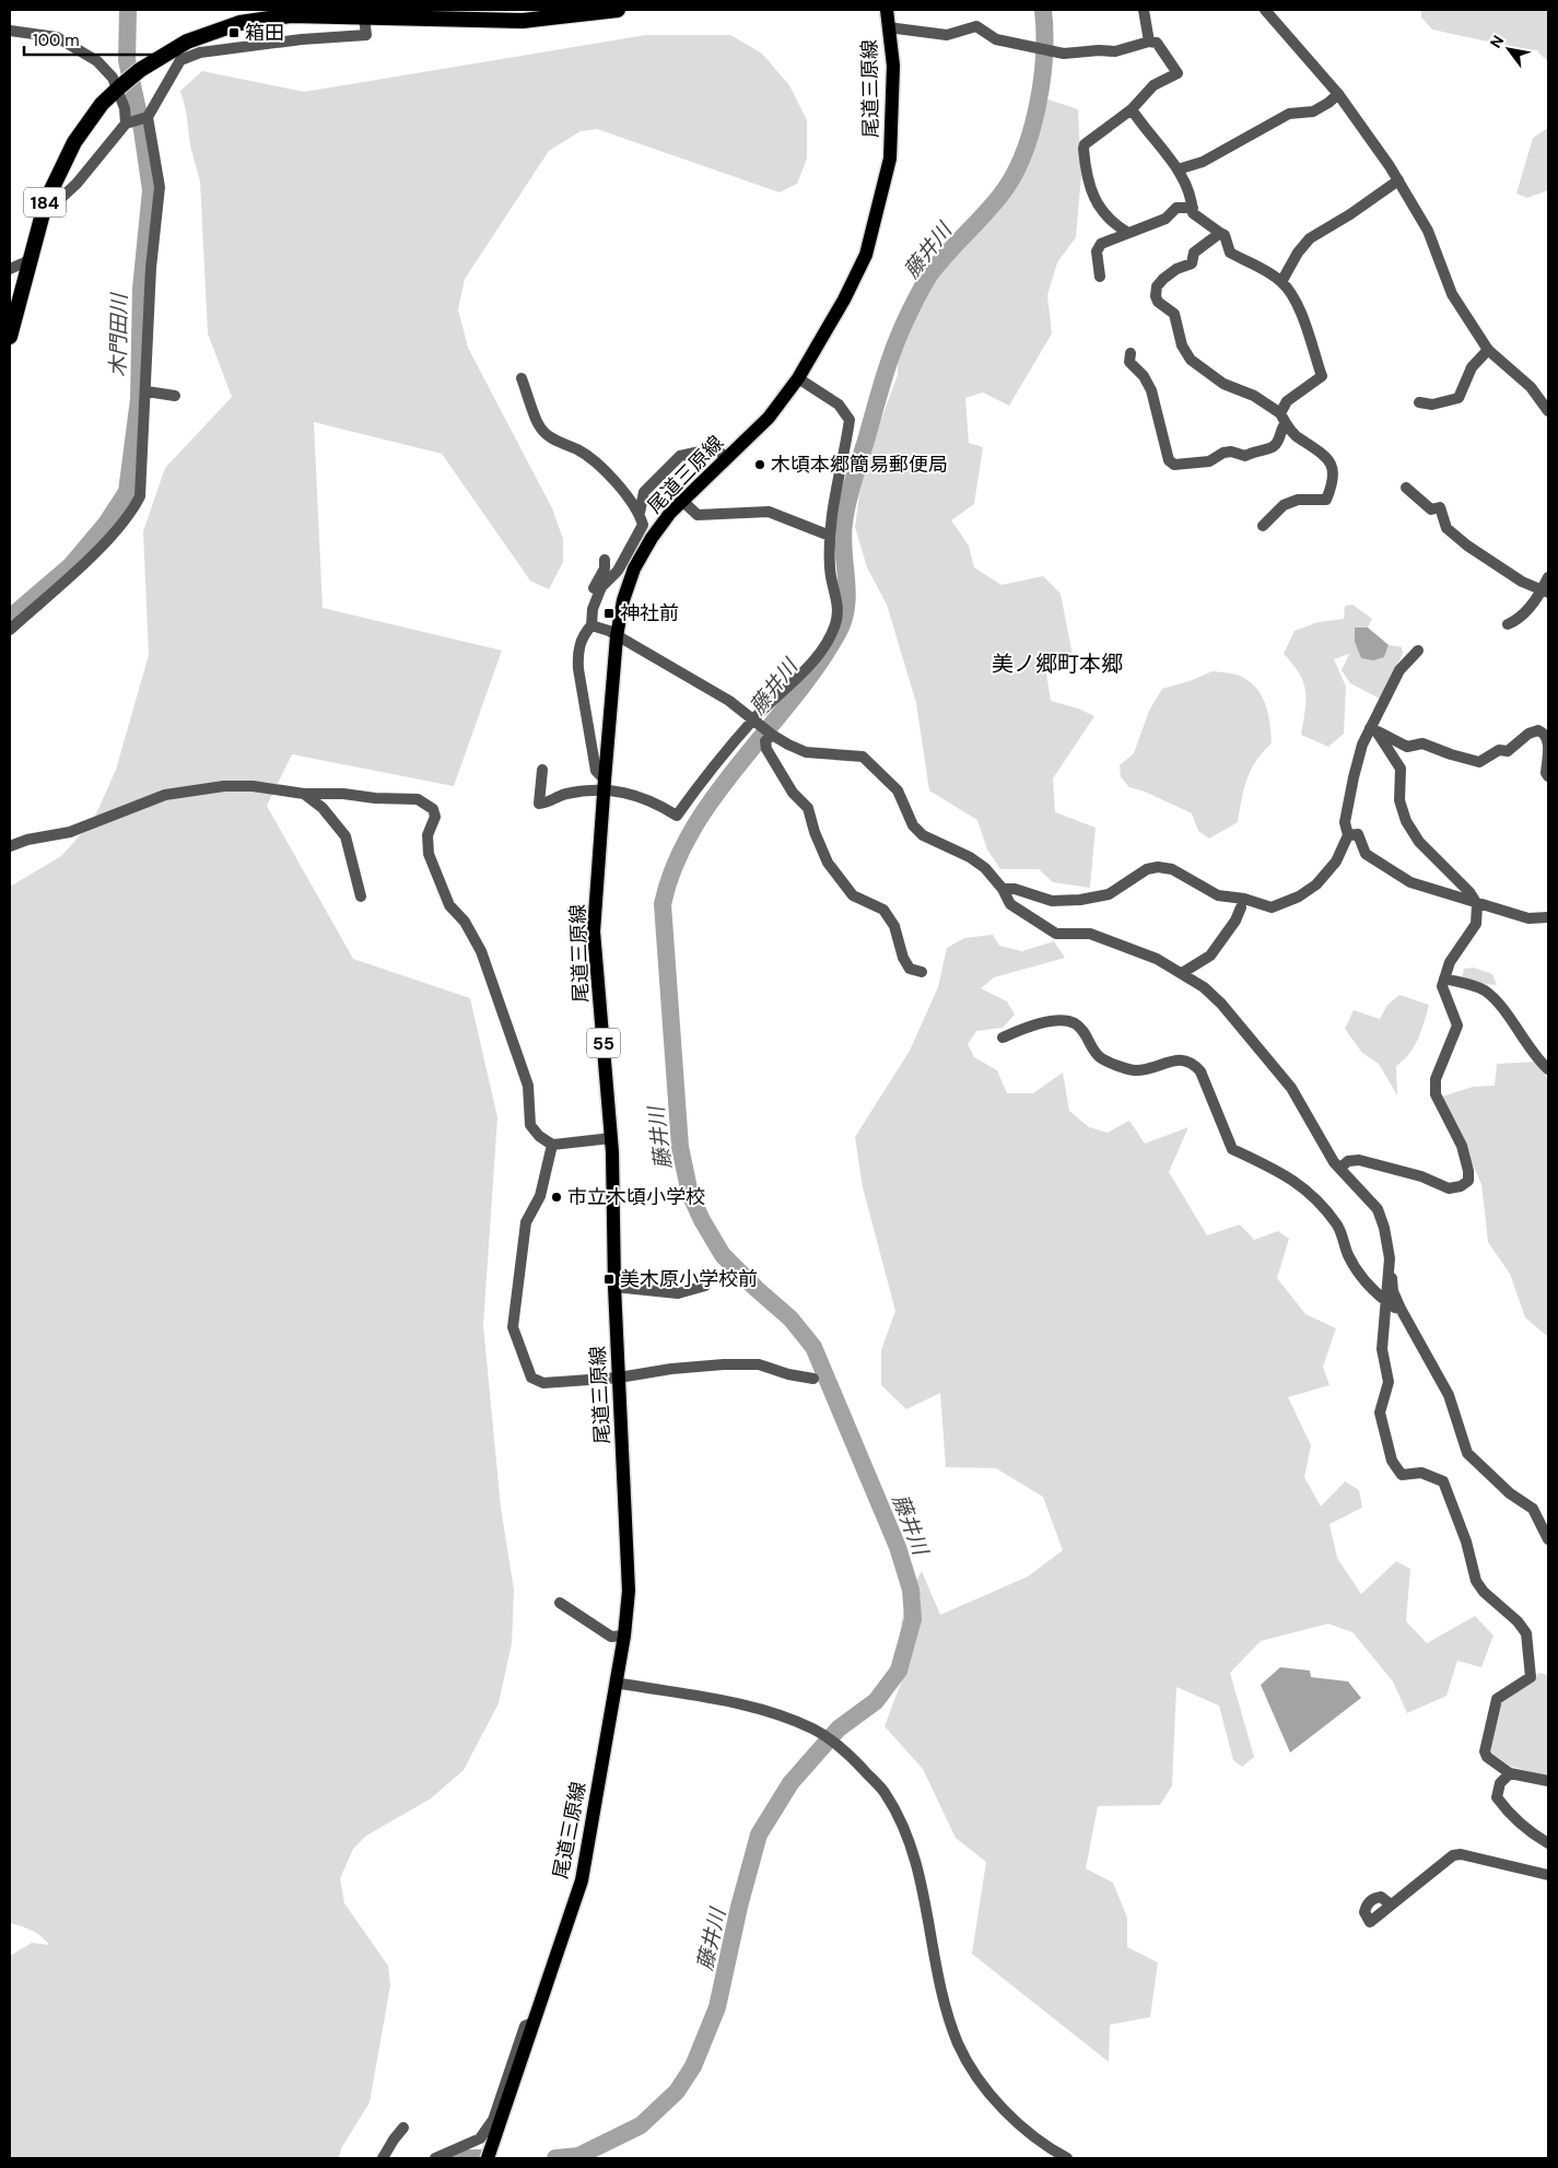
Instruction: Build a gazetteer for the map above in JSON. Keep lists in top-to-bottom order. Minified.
{"streets":{"highway":["184"],"main road":["尾道三原線","55"]},"districts":["美ノ郷町本郷"],"water":["藤井川","木門田川"],"places":{"transit":["箱田","神社前","美木原小学校前"],"other":["木頃本郷簡易郵便局","市立木頃小学校"]},"scale_bar":"100 m","north":"top left"}
